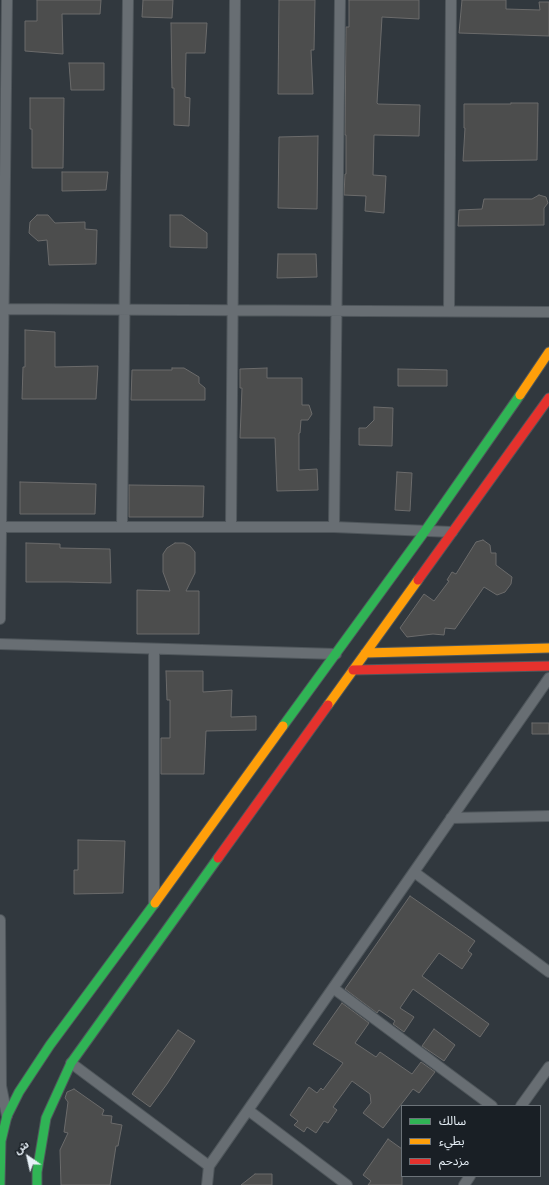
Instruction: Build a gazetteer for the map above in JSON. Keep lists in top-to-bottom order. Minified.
{"legend":["سالك","بطيء","مزدحم"],"north":"top left"}
